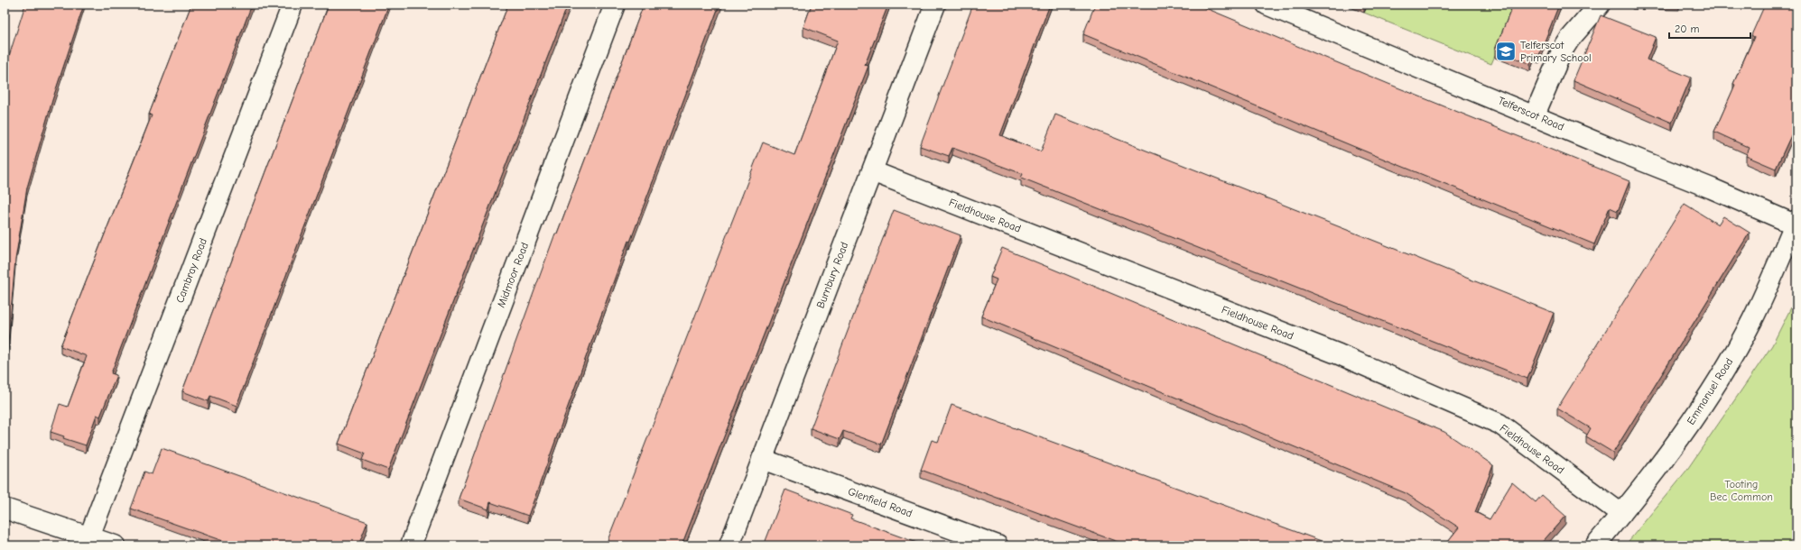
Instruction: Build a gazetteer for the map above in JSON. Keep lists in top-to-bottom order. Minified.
{"streets":{"street":["Telferscot Road","Fieldhouse Road","Cambray Road","Midmoor Road","Burnbury Road","Emmanuel Road","Glenfield Road"]},"crossings":[["Telferscot Road","Emmanuel Road"],["Fieldhouse Road","Burnbury Road"],["Fieldhouse Road","Emmanuel Road"],["Burnbury Road","Glenfield Road"]],"parks":["Tooting Bec Common"],"places":{"school or university":["Telferscot Primary School"]},"scale_bar":"20 m"}
